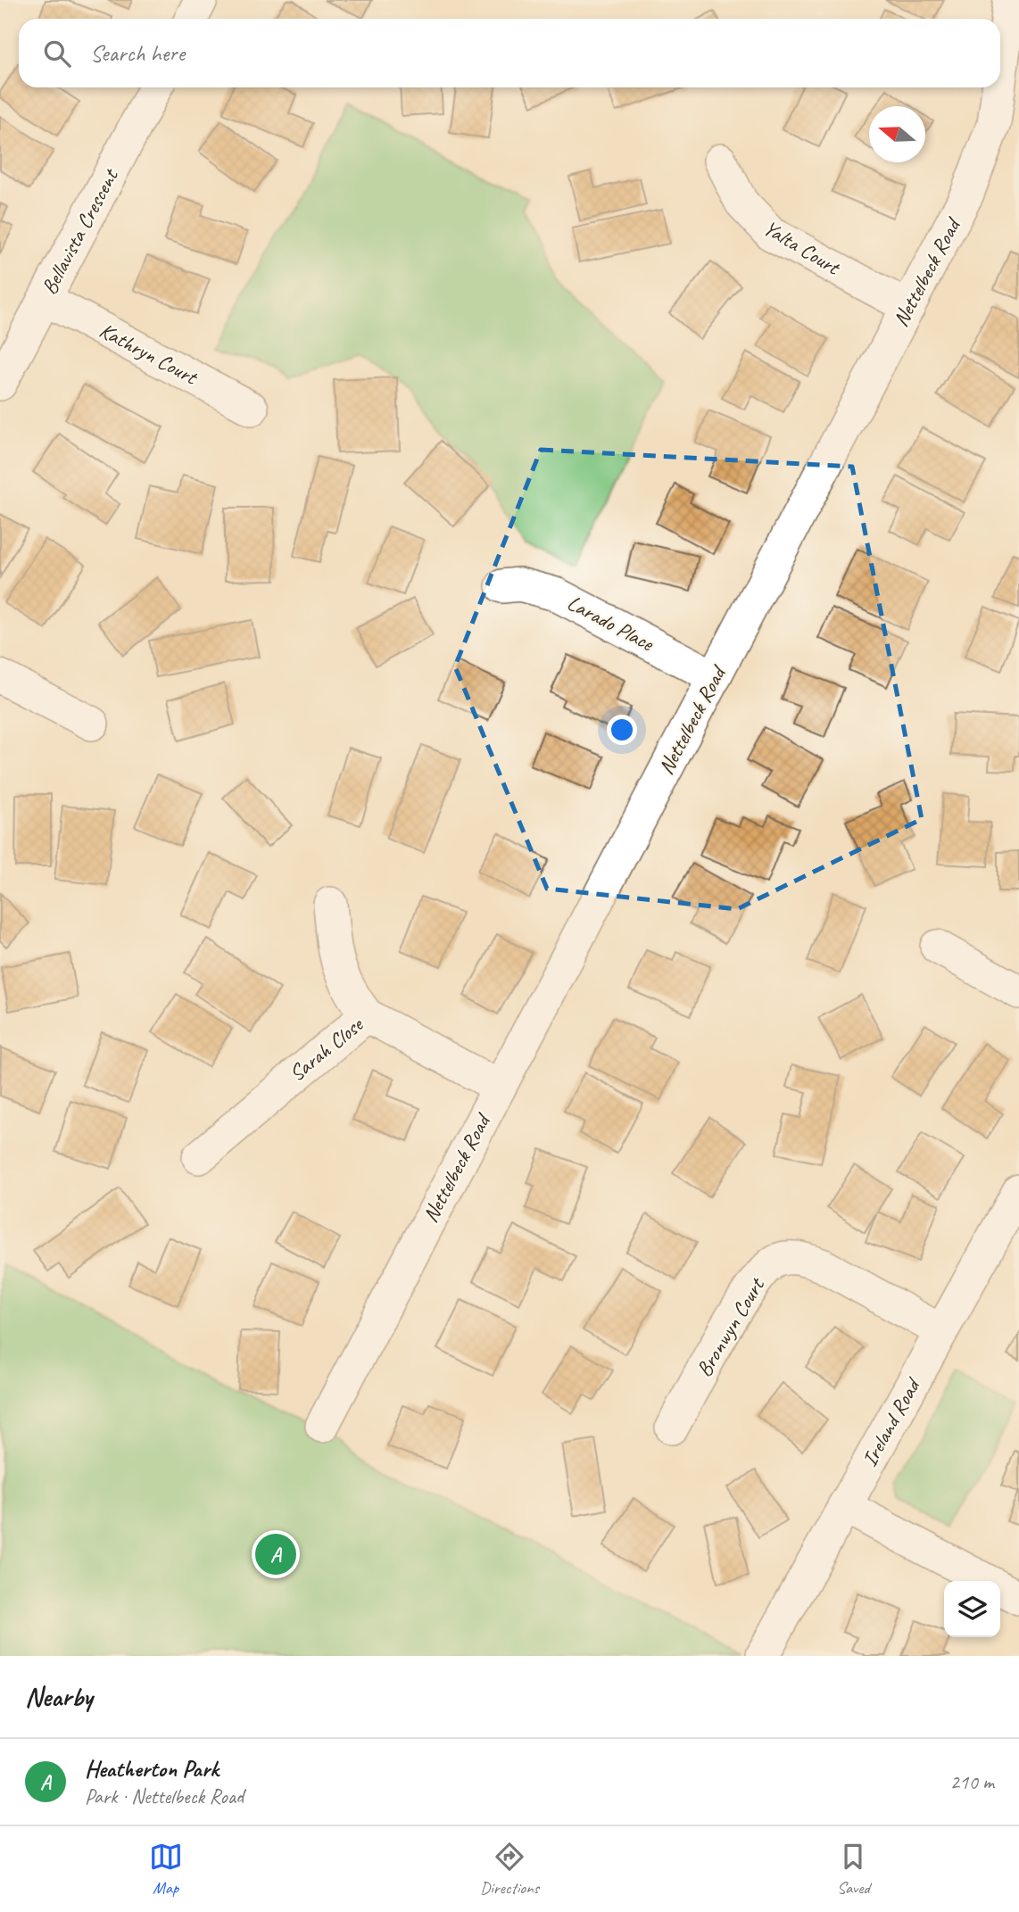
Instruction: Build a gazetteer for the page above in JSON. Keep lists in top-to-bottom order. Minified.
{"streets":{"street":["Bellavista Crescent","Yalta Court","Nettelbeck Road","Kathryn Court","Larado Place","Sarah Close","Bronwyn Court","Ireland Road"]},"crossings":[["Bellavista Crescent","Kathryn Court"],["Yalta Court","Nettelbeck Road"],["Nettelbeck Road","Larado Place"],["Nettelbeck Road","Sarah Close"],["Bronwyn Court","Ireland Road"]],"north":"left","page":{"search":"Search here","pins":"A","heading":"Nearby","list":[{"mark":"A","name":"Heatherton Park","note":"Park · Nettelbeck Road","value":"210 m"}],"nav":["Map","Directions","Saved"]}}
